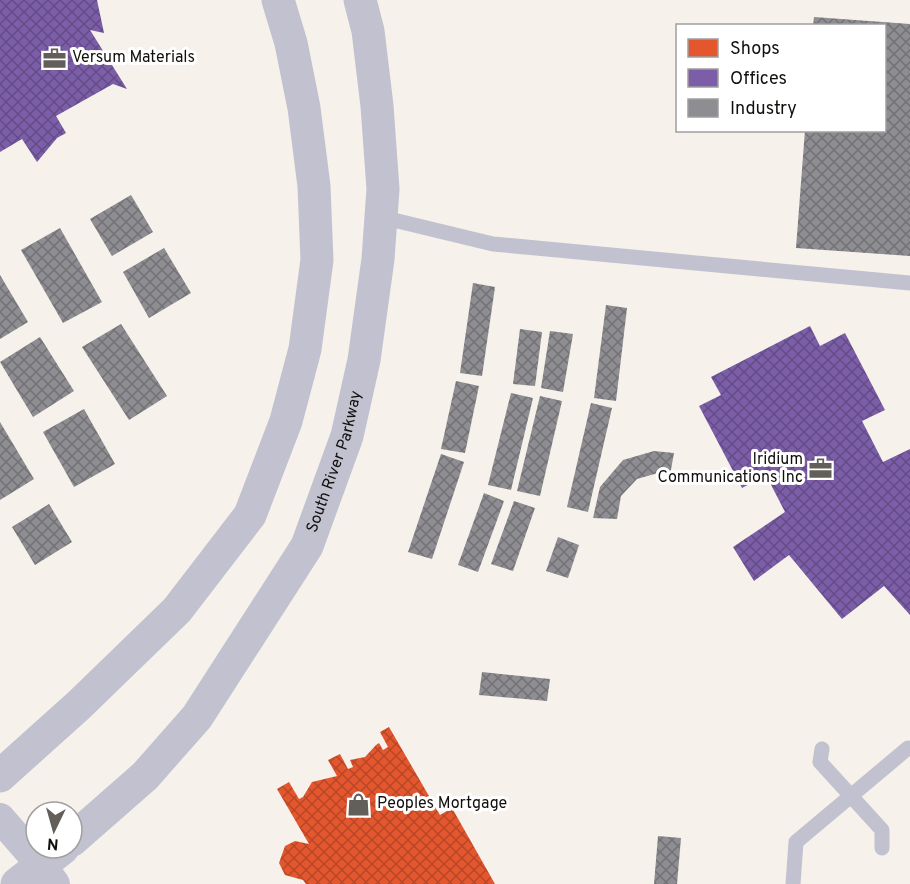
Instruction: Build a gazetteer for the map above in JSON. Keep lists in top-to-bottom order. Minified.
{"streets":{"street":["South River Parkway"]},"places":{"office":["Versum Materials","Iridium Communications Inc"],"shop":["Peoples Mortgage"]},"legend":["Shops","Offices","Industry"],"north":"bottom"}
